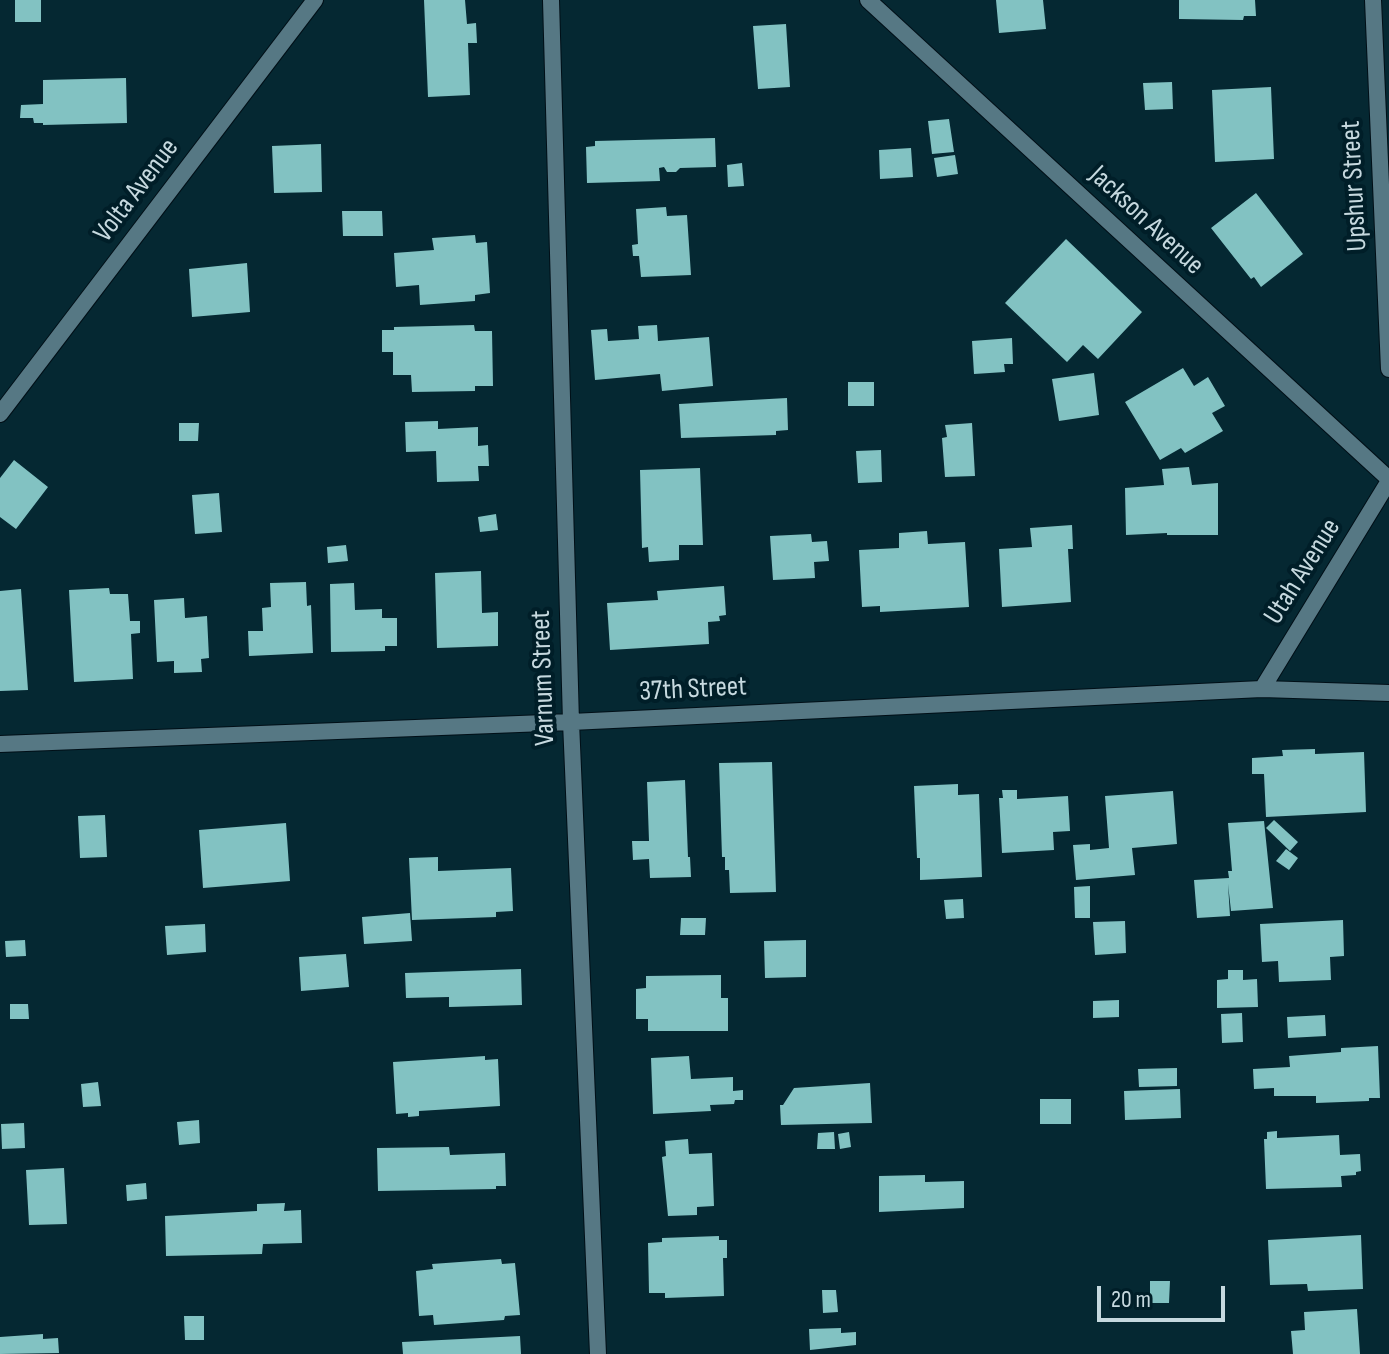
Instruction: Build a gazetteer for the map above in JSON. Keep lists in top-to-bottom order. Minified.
{"streets":{"street":["Upshur Street","Volta Avenue","Jackson Avenue","Utah Avenue","Varnum Street","37th Street"]},"crossings":[["Jackson Avenue","Utah Avenue"],["Utah Avenue","37th Street"],["Varnum Street","37th Street"]],"scale_bar":"20 m"}
